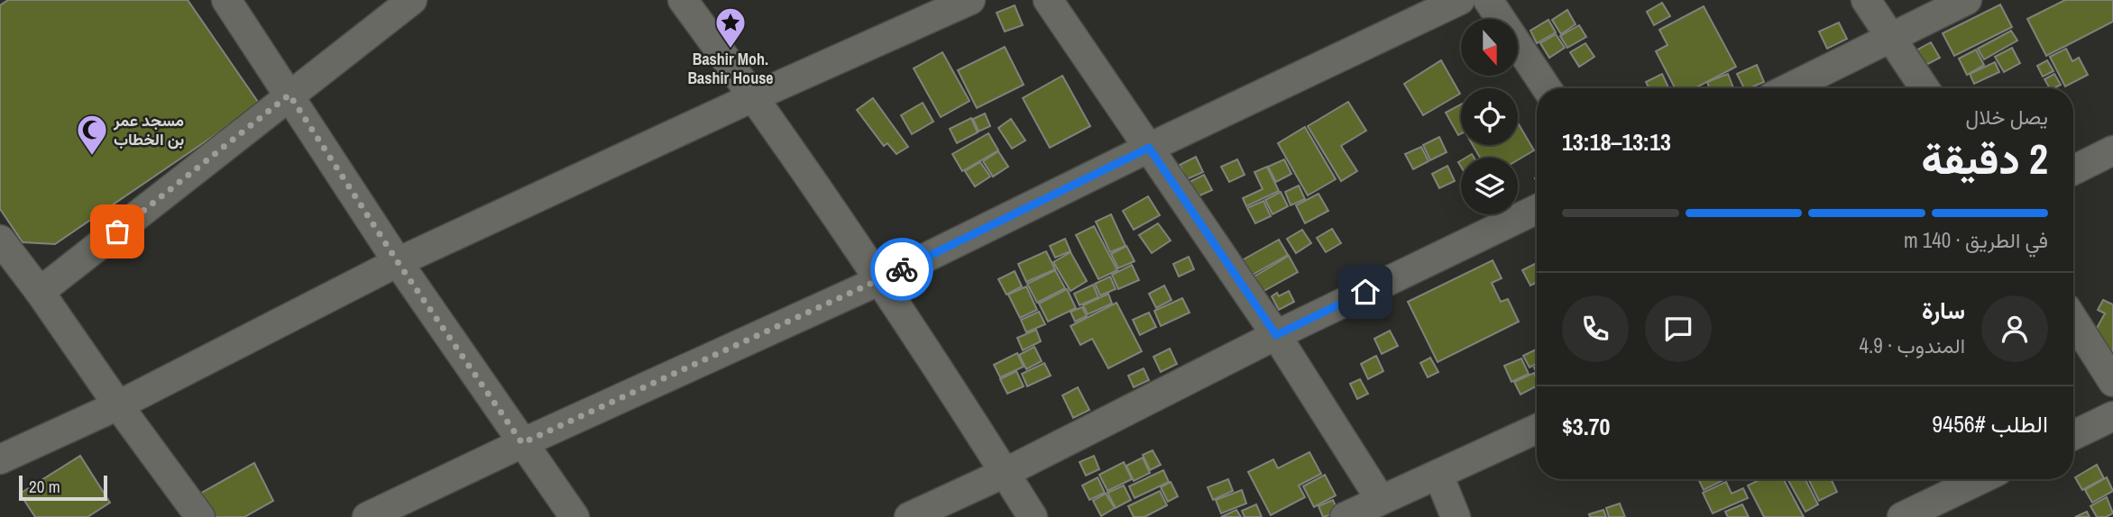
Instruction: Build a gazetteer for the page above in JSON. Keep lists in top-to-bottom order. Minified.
{"places":{"place":["Bashir Moh. Bashir House"],"mosque":["مسجد عمر بن الخطاب"]},"scale_bar":"20 m","north":"bottom","page":{"heading":["2 دقيقة","يصل خلال","13:13–13:18"],"panel":["سارة","المندوب · 4.9","الطلب #9456","$3.70"],"bar":"في الطريق · 140 m","scale":"20 m"}}
